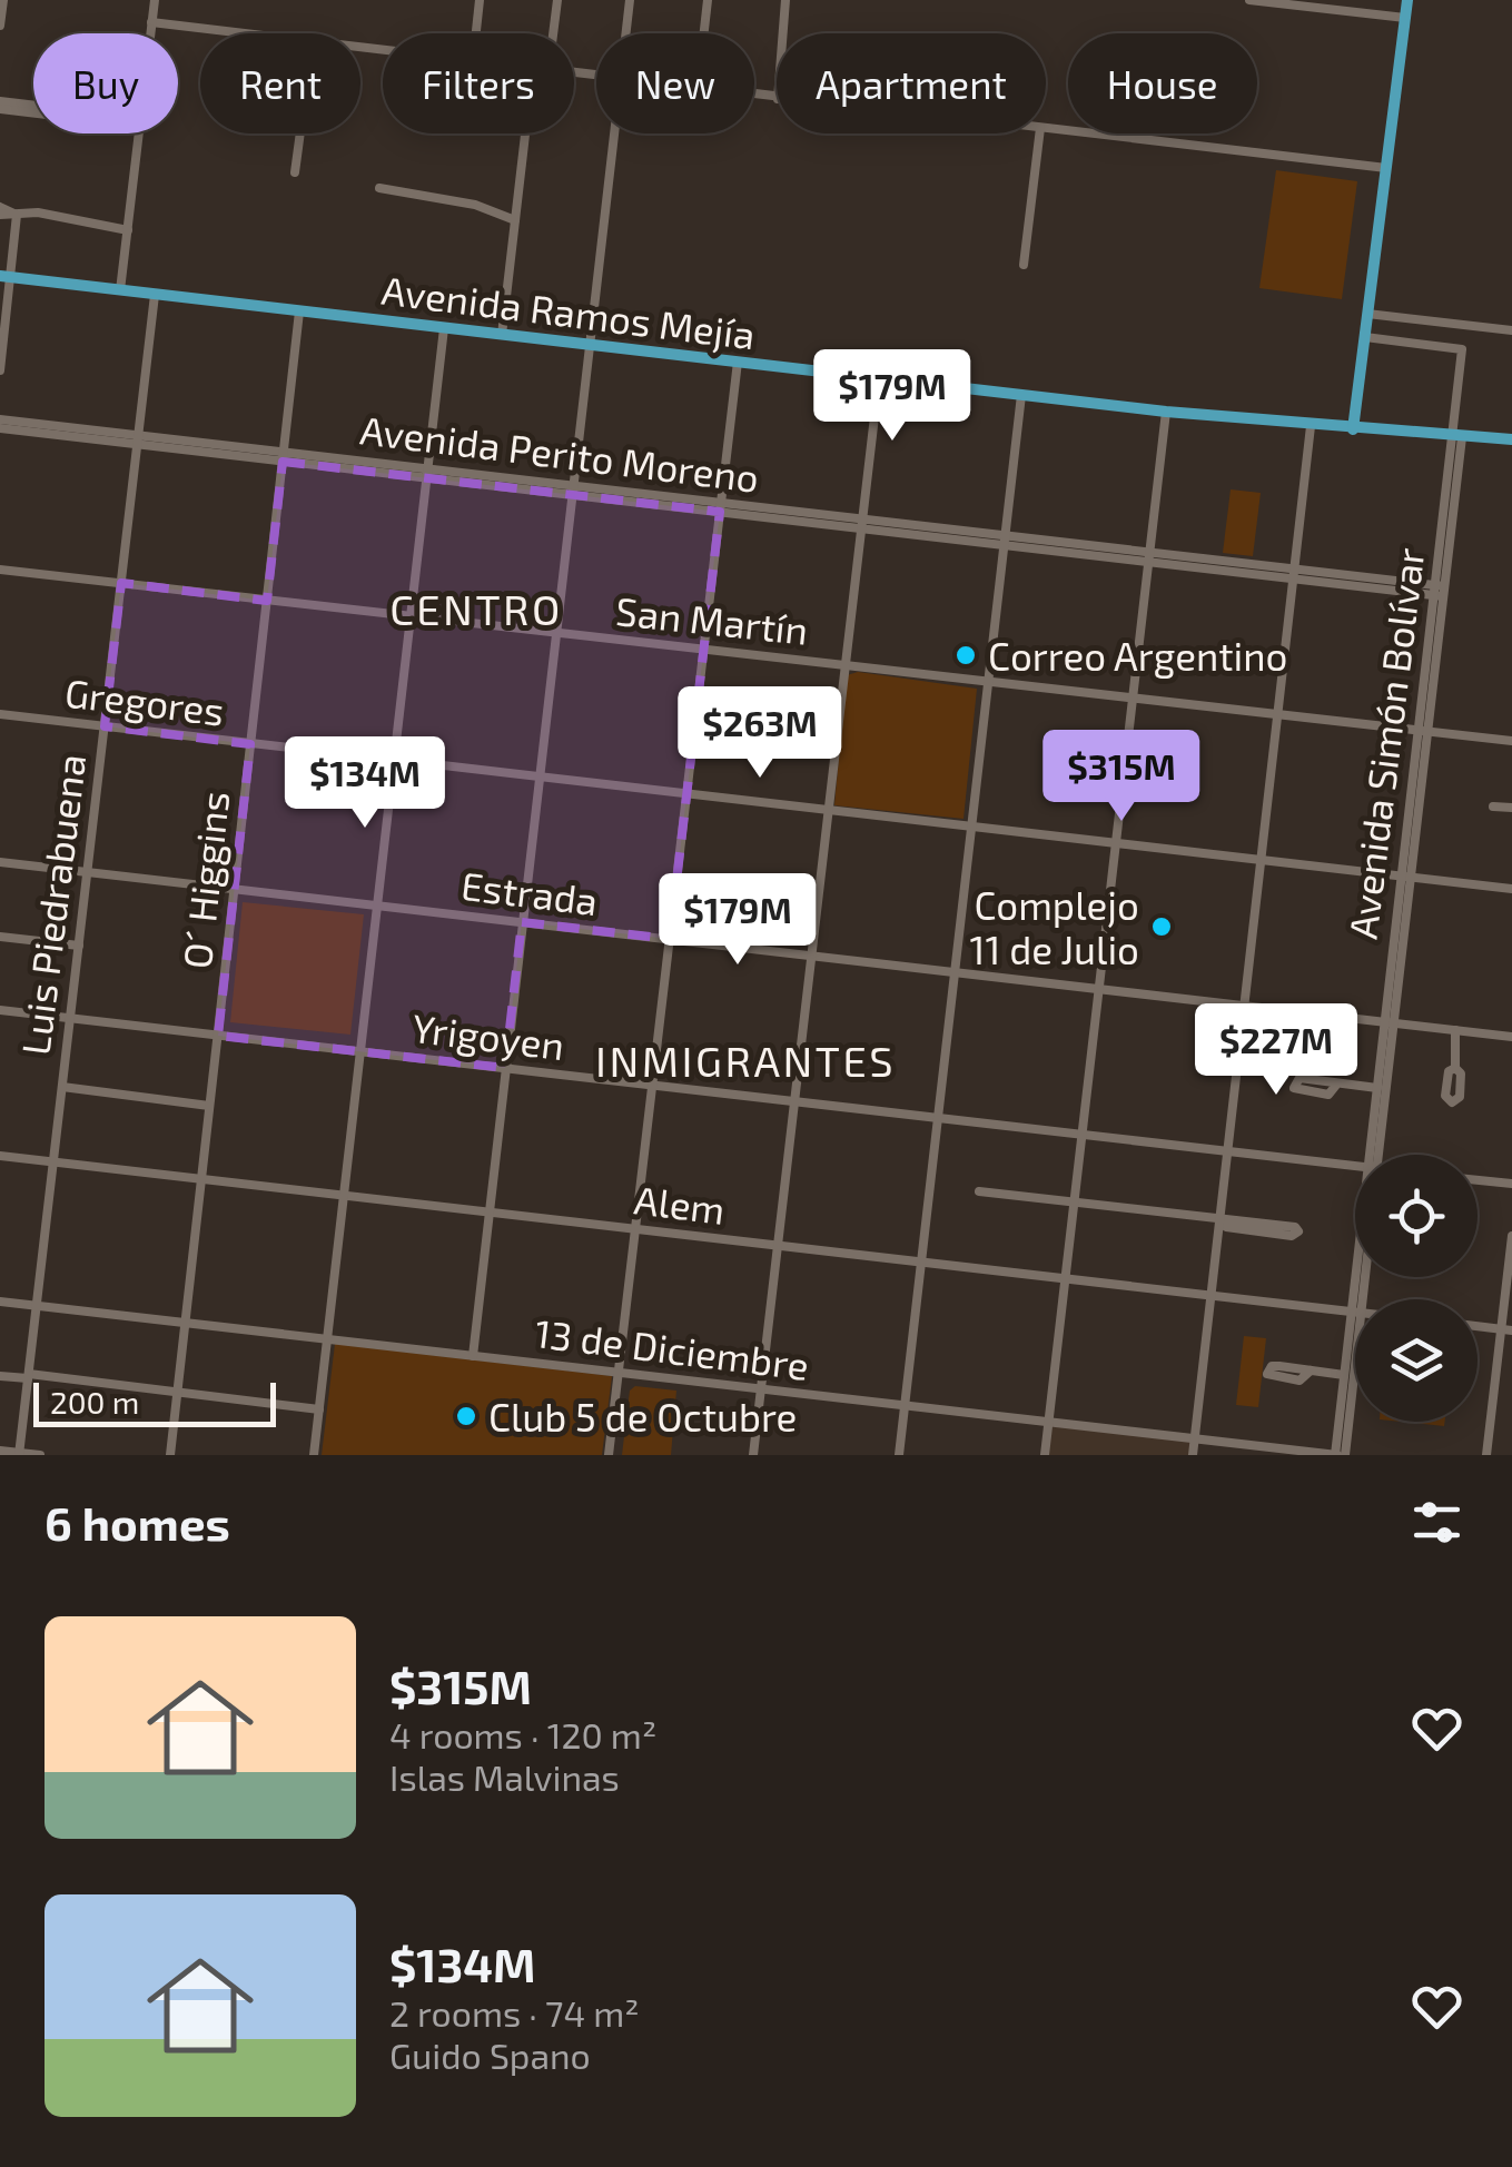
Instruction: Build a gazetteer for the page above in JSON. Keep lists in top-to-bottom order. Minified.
{"streets":{"main road":["Avenida Ramos Mejía"],"street":["Avenida Perito Moreno","San Martín","Gregores","Avenida Simón Bolívar","O´ Higgins","Estrada","Luis Piedrabuena","Yrigoyen","Alem","13 de Diciembre"]},"crossings":[["Avenida Ramos Mejía","Avenida Simón Bolívar"],["Avenida Ramos Mejía","O´ Higgins"],["Avenida Ramos Mejía","Luis Piedrabuena"],["Avenida Perito Moreno","Avenida Simón Bolívar"],["Avenida Perito Moreno","O´ Higgins"],["Avenida Perito Moreno","Luis Piedrabuena"],["San Martín","Avenida Simón Bolívar"],["San Martín","O´ Higgins"],["San Martín","Luis Piedrabuena"],["Gregores","Avenida Simón Bolívar"],["Gregores","O´ Higgins"],["Gregores","Luis Piedrabuena"],["Avenida Simón Bolívar","Estrada"],["Avenida Simón Bolívar","13 de Diciembre"],["O´ Higgins","Estrada"],["O´ Higgins","Yrigoyen"],["O´ Higgins","Alem"],["O´ Higgins","13 de Diciembre"],["Estrada","Luis Piedrabuena"],["Luis Piedrabuena","Yrigoyen"],["Luis Piedrabuena","Alem"],["Luis Piedrabuena","13 de Diciembre"]],"districts":["CENTRO","INMIGRANTES"],"places":["Correo Argentino","Complejo 11 de Julio","Club 5 de Octubre"],"scale_bar":"200 m","page":{"chip":["Buy","Rent","Filters","New","Apartment","House"],"price":["$179M","$263M","$315M","$134M","$179M","$227M"],"scale":"200 m","heading":"6 homes","list":[{"name":"$315M","note":"4 rooms · 120 m² · Islas Malvinas"},{"name":"$134M","note":"2 rooms · 74 m² · Guido Spano"}]}}
